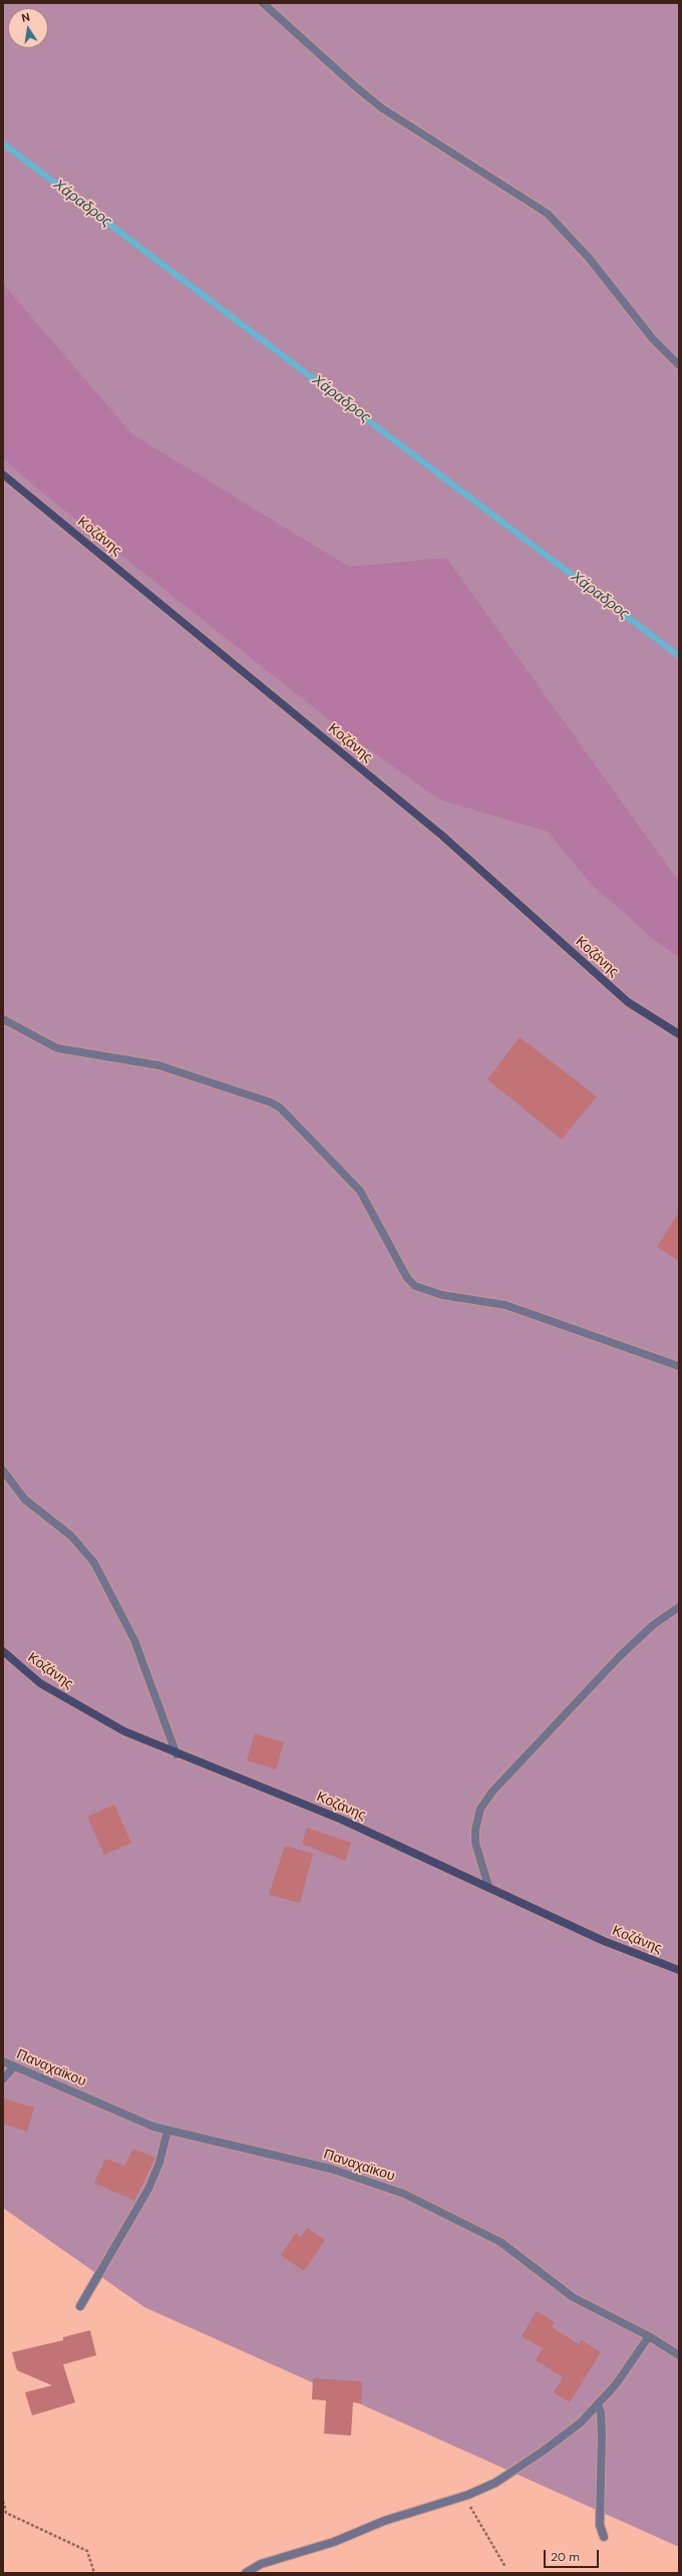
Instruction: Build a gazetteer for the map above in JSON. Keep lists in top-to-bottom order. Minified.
{"streets":{"street":["Κοζάνης","Παναχαϊκου"]},"water":["Χάραδρος"],"scale_bar":"20 m","north":"top"}
